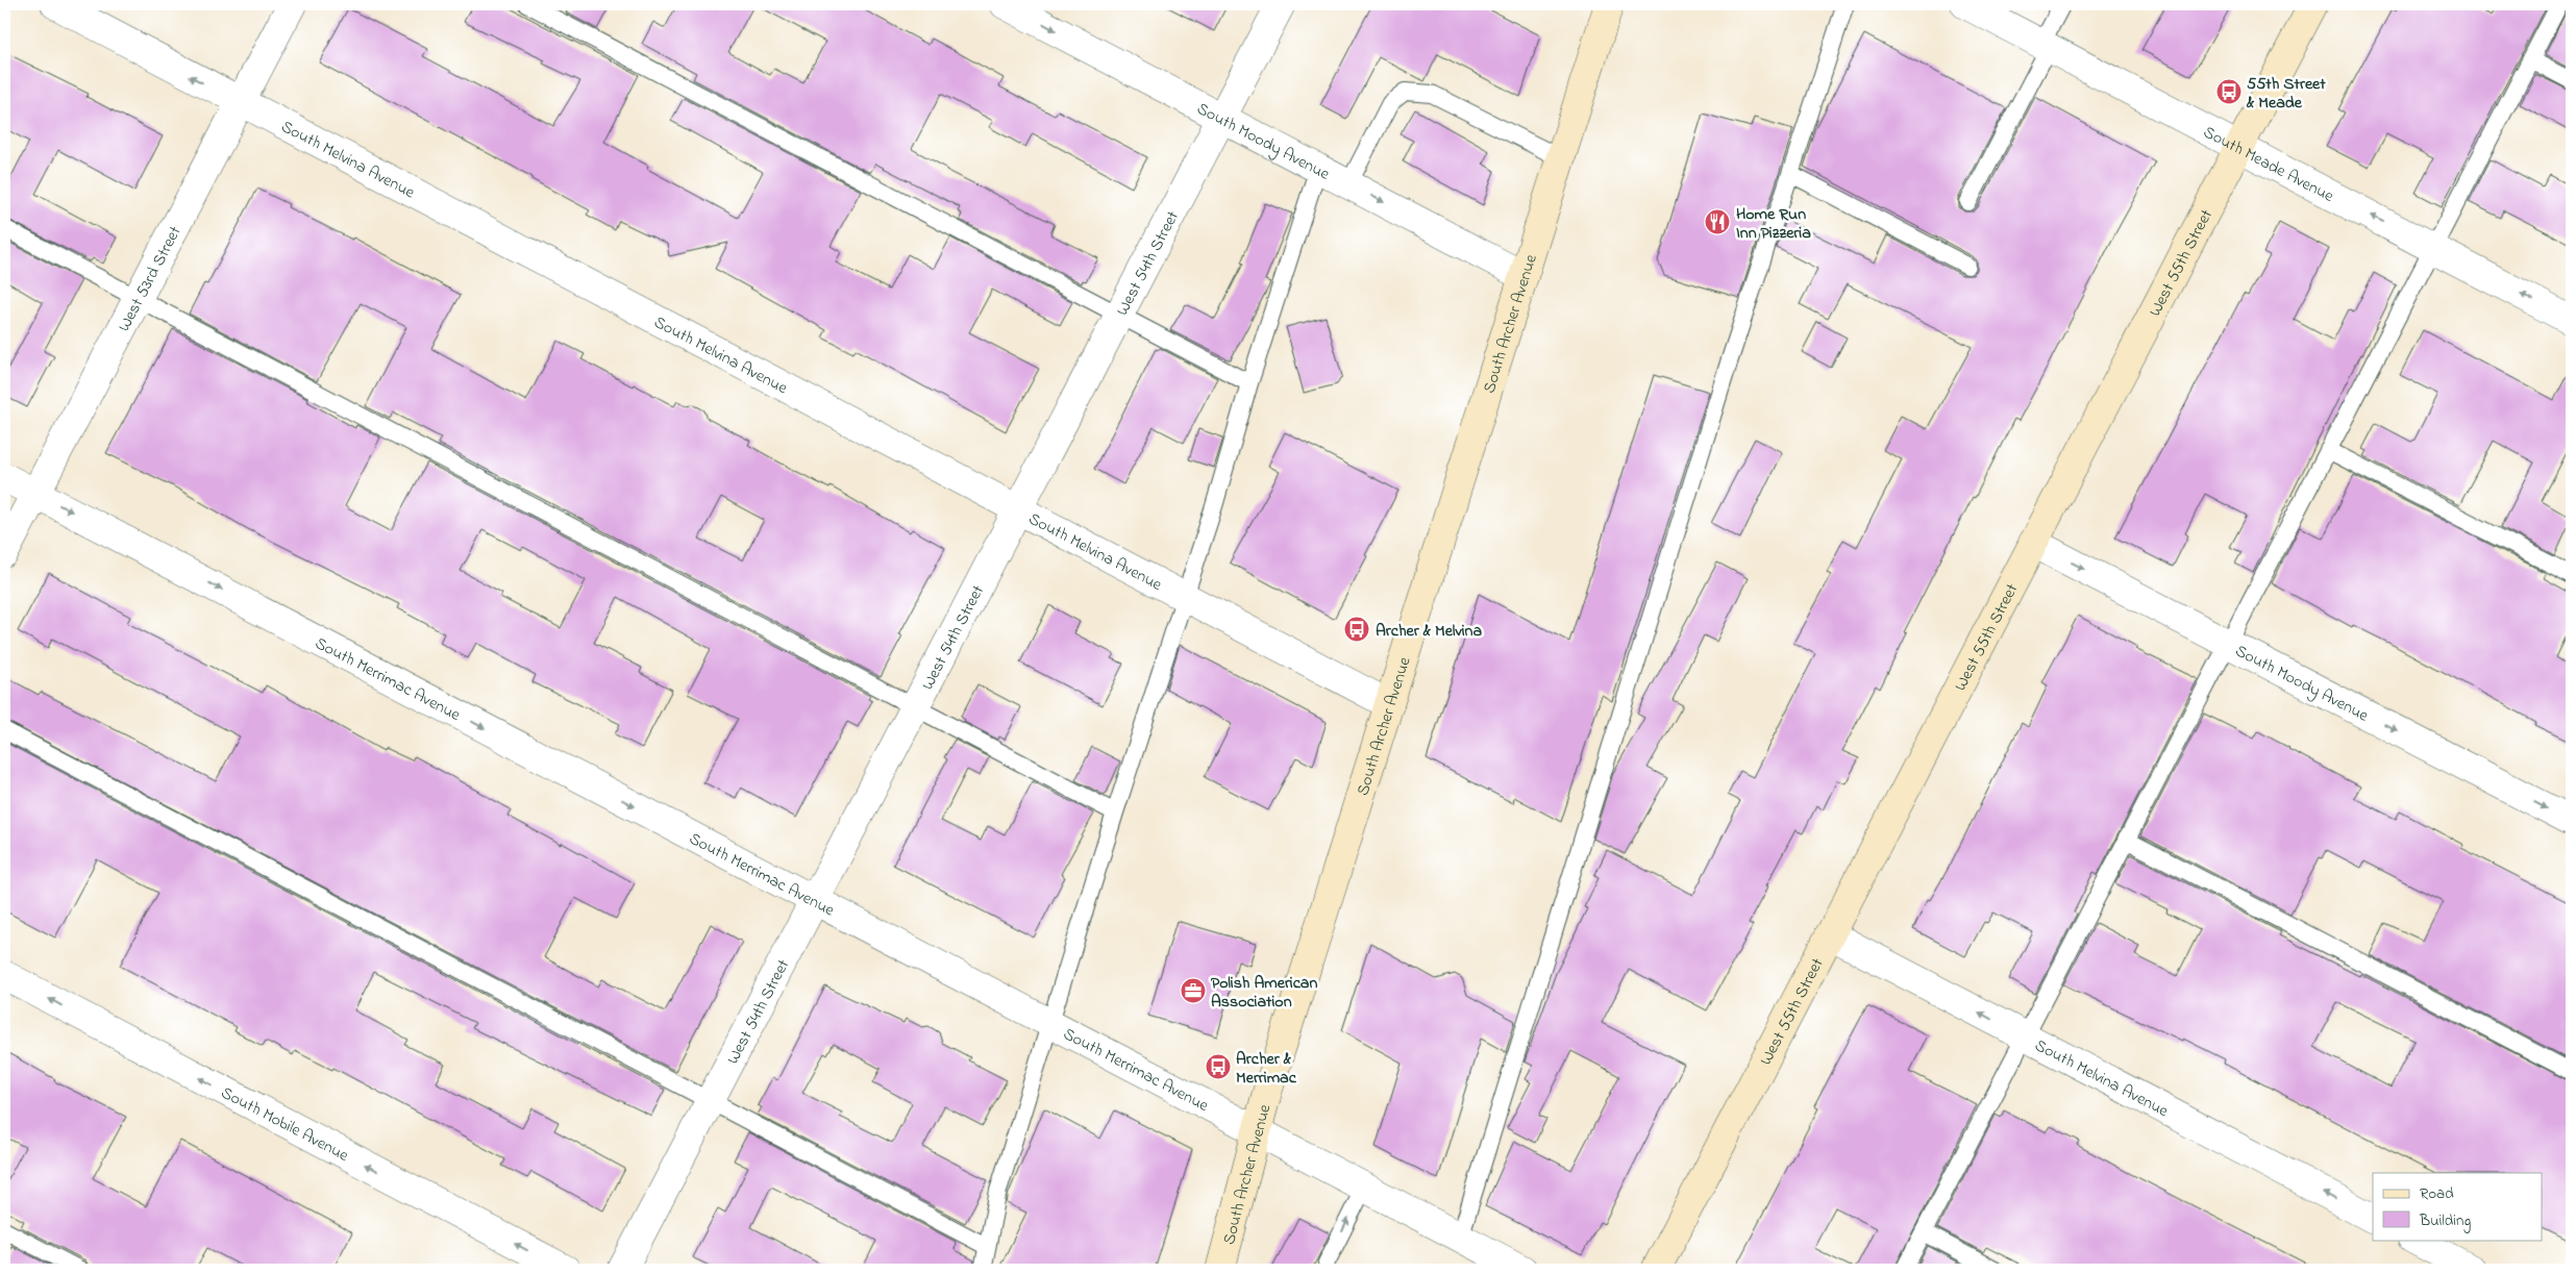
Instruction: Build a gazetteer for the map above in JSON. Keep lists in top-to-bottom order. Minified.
{"streets":{"main road":["West 55th Street","South Archer Avenue"],"street":["South Moody Avenue","South Melvina Avenue","South Meade Avenue","West 54th Street","West 53rd Street","South Merrimac Avenue","South Mobile Avenue"]},"crossings":[["South Moody Avenue","West 54th Street"],["South Moody Avenue","West 55th Street"],["South Moody Avenue","South Archer Avenue"],["South Melvina Avenue","West 54th Street"],["South Melvina Avenue","West 55th Street"],["South Melvina Avenue","West 53rd Street"],["South Melvina Avenue","South Archer Avenue"],["South Meade Avenue","West 55th Street"],["West 54th Street","South Merrimac Avenue"],["West 53rd Street","South Merrimac Avenue"],["South Archer Avenue","South Merrimac Avenue"]],"one_way":["South Moody Avenue","South Melvina Avenue","South Meade Avenue","South Merrimac Avenue","South Mobile Avenue"],"places":{"bus stop":["55th Street & Meade","Archer & Melvina","Archer & Merrimac"],"restaurant":["Home Run Inn Pizzeria"],"office":["Polish American Association"]},"legend":["Road","Building"]}
